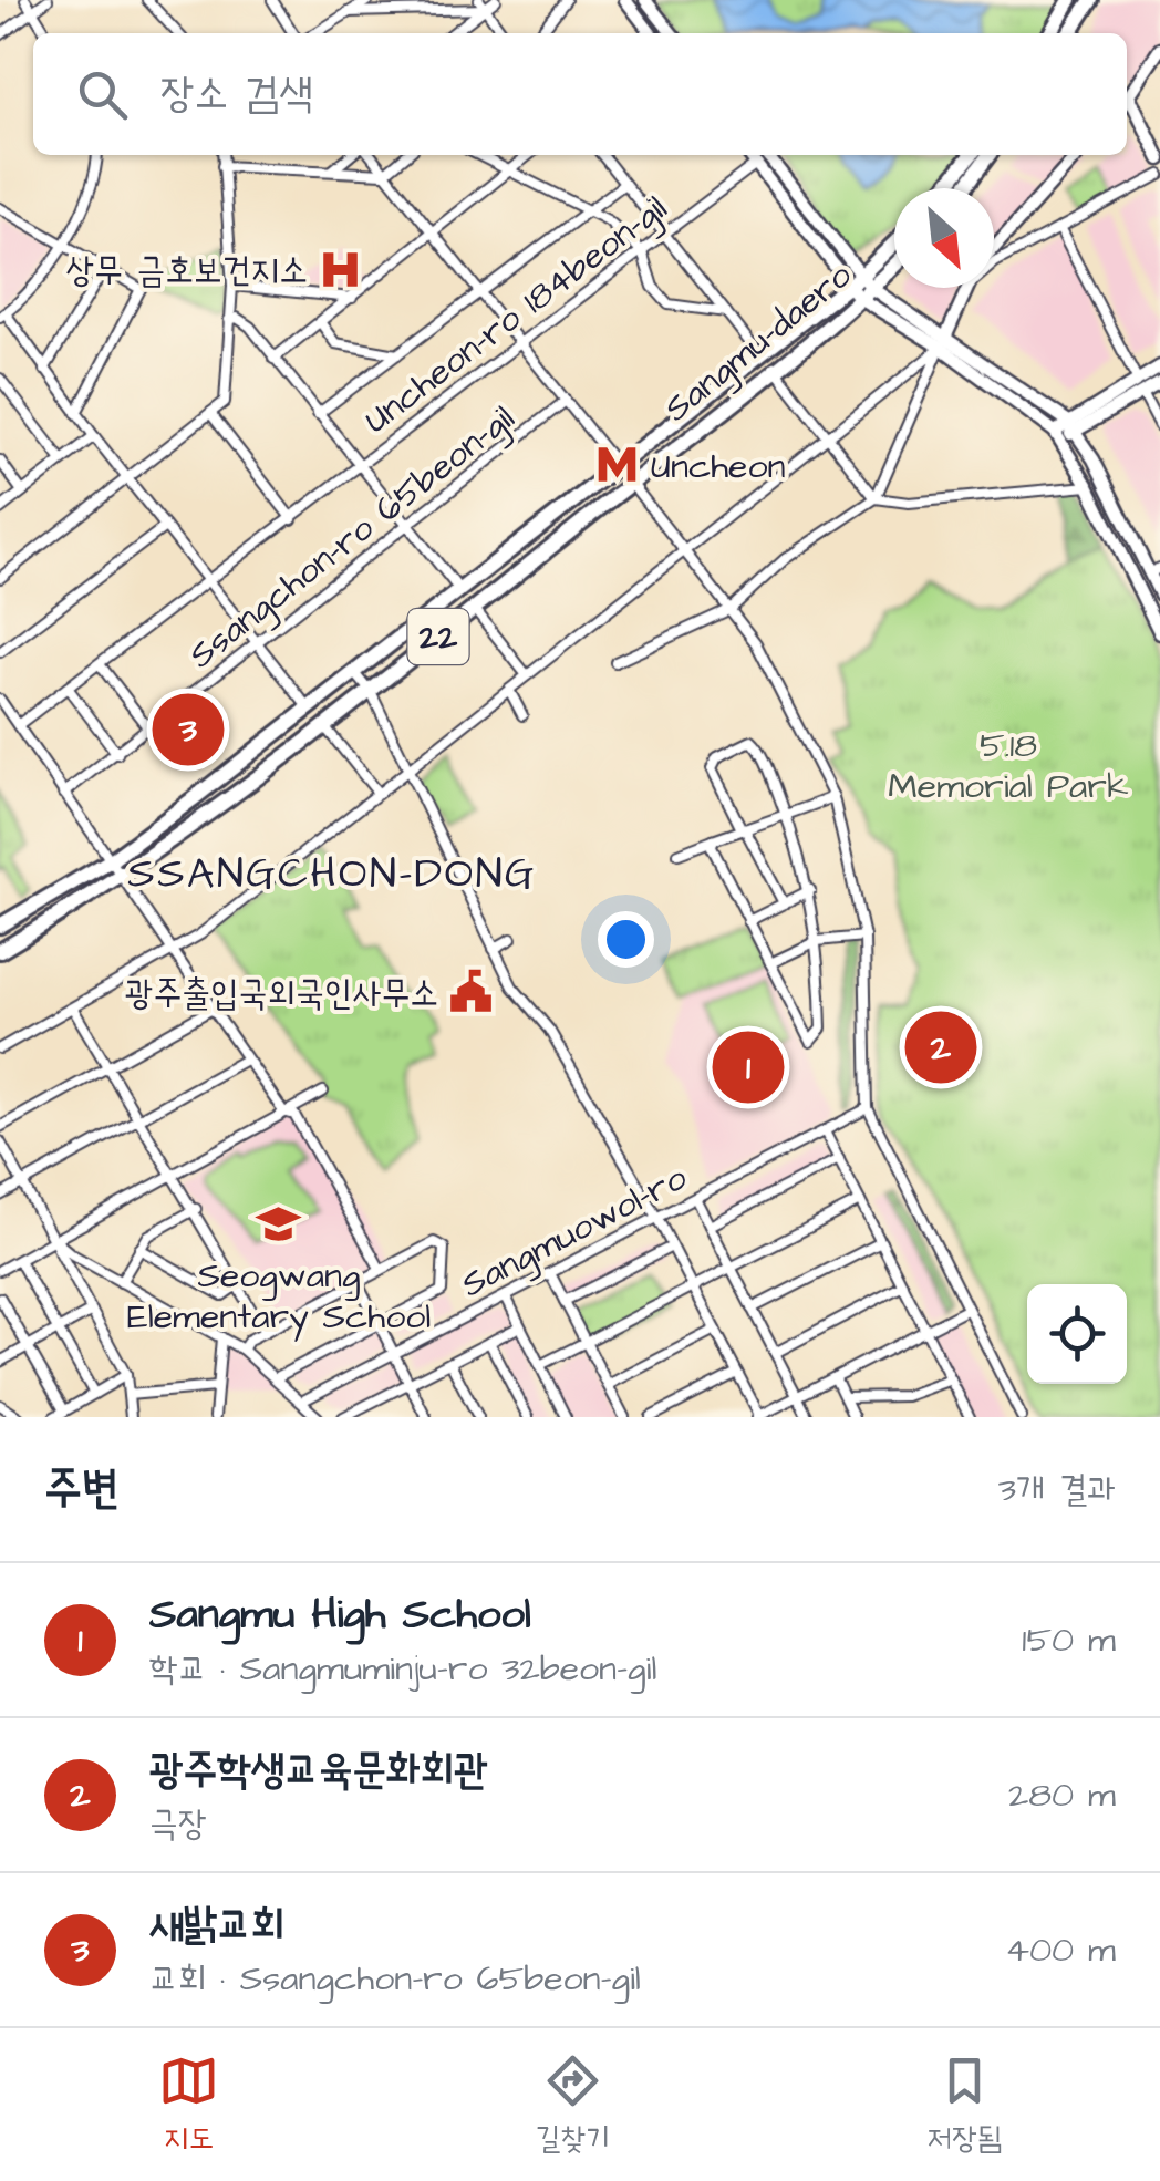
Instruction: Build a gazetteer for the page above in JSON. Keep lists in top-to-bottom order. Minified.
{"streets":{"main road":["Sangmu-daero","22"],"street":["Uncheon-ro 184beon-gil","Ssangchon-ro 65beon-gil","Sangmuowol-ro"]},"districts":["SSANGCHON-DONG"],"parks":["5.18 Memorial Park"],"places":{"hospital":["상무 금호보건지소"],"metro station":["Uncheon"],"public building":["광주출입국외국인사무소"],"school or university":["Seogwang Elementary School"]},"north":"bottom right","page":{"search":"장소 검색","pins":["3","2","1"],"heading":["주변","3개 결과"],"list":[{"mark":"1","name":"Sangmu High School","note":"학교 · Sangmuminju-ro 32beon-gil","value":"150 m"},{"mark":"2","name":"광주학생교육문화회관","note":"극장","value":"280 m"},{"mark":"3","name":"새밝교회","note":"교회 · Ssangchon-ro 65beon-gil","value":"400 m"}],"nav":["지도","길찾기","저장됨"]}}
